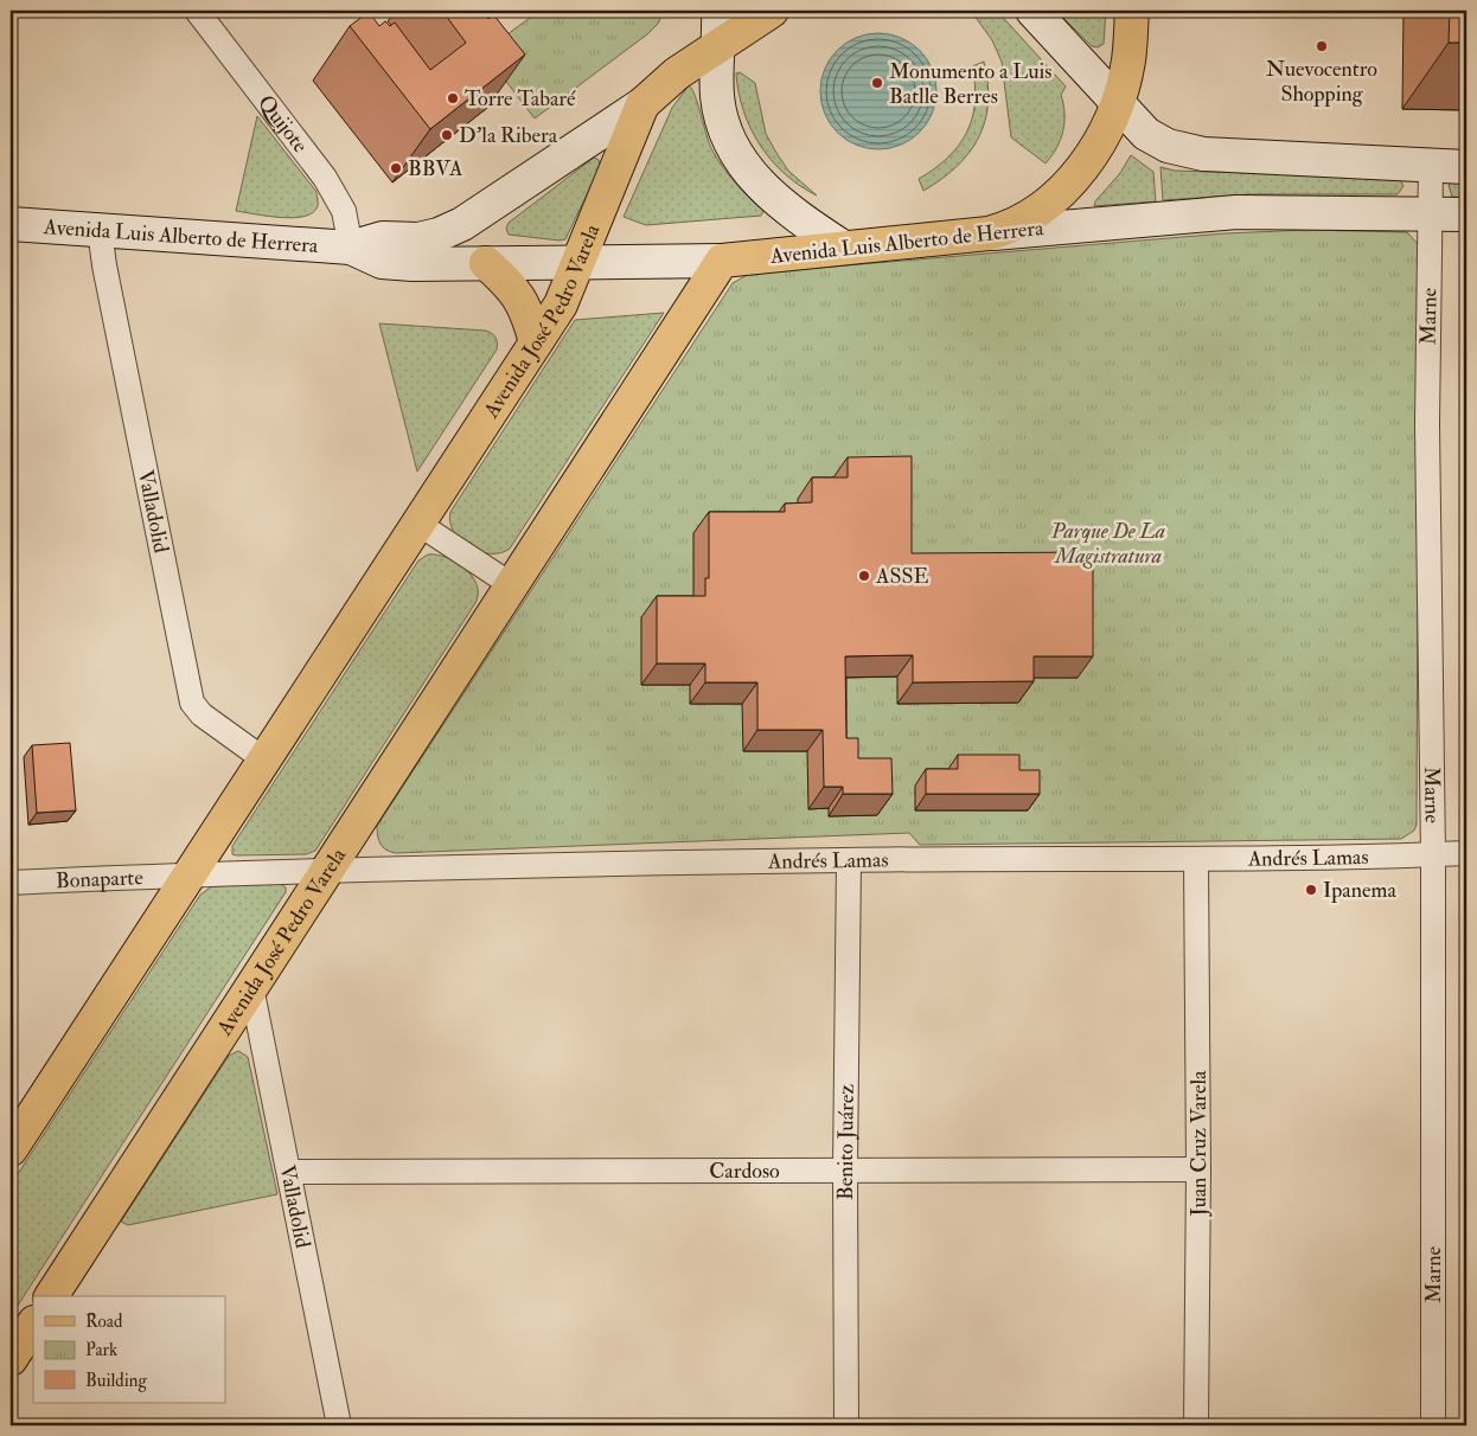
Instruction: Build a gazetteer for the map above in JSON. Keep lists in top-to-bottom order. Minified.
{"streets":{"main road":["Avenida Luis Alberto de Herrera","Avenida José Pedro Varela"],"street":["Quijote","Marne","Valladolid","Andrés Lamas","Bonaparte","Benito Juárez","Juan Cruz Varela","Cardoso"]},"crossings":[["Quijote","Avenida Luis Alberto de Herrera"],["Avenida Luis Alberto de Herrera","Marne"],["Avenida Luis Alberto de Herrera","Avenida José Pedro Varela"],["Avenida Luis Alberto de Herrera","Valladolid"],["Marne","Andrés Lamas"],["Avenida José Pedro Varela","Valladolid"],["Avenida José Pedro Varela","Andrés Lamas"],["Avenida José Pedro Varela","Bonaparte"],["Valladolid","Cardoso"],["Andrés Lamas","Bonaparte"],["Andrés Lamas","Benito Juárez"],["Andrés Lamas","Juan Cruz Varela"],["Benito Juárez","Cardoso"],["Juan Cruz Varela","Cardoso"]],"parks":["Parque De La Magistratura"],"places":["Nuevocentro Shopping","Monumento a Luis Batlle Berres","Torre Tabaré","D'la Ribera","BBVA","ASSE","Ipanema"],"legend":["Road","Park","Building"]}
